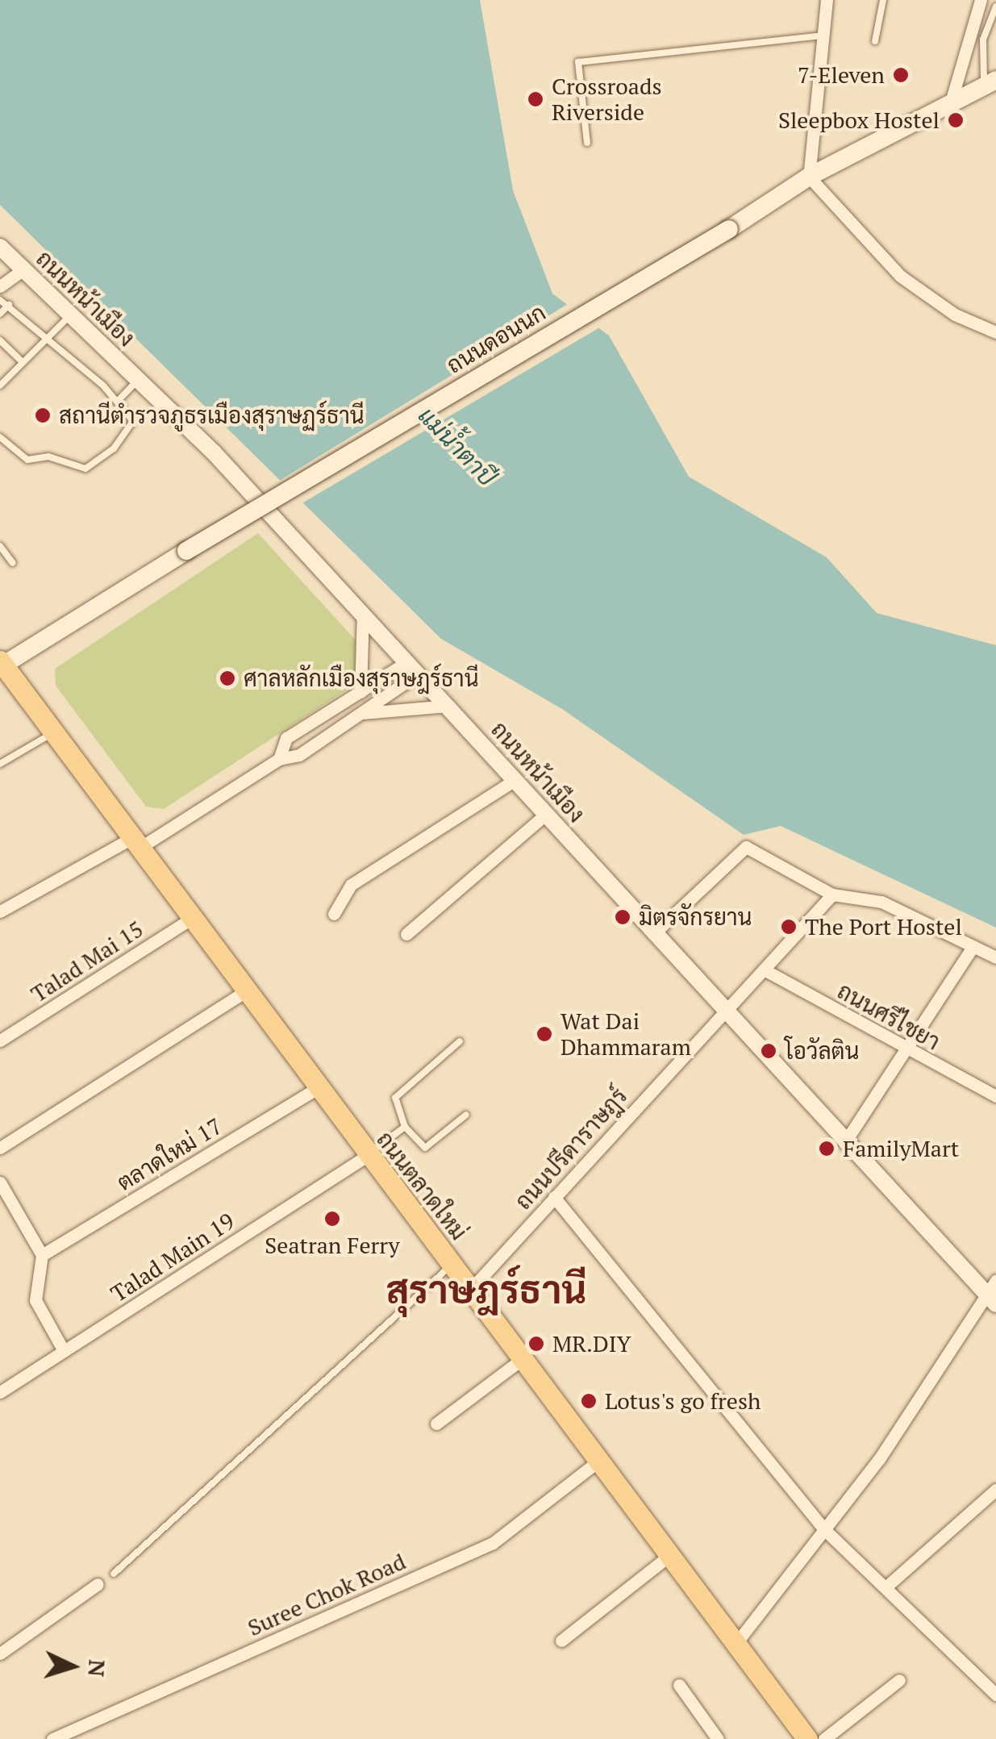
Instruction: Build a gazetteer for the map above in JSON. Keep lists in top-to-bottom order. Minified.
{"streets":{"main road":["ถนนดอนนก","ถนนตลาดใหม่"],"street":["ถนนหน้าเมือง","Talad Mai 15","ถนนศรีไชยา","ถนนปรีดาราษฎร์","ตลาดใหม่ 17","Talad Main 19","Suree Chok Road"]},"crossings":[["ถนนหน้าเมือง","ถนนปรีดาราษฎร์"],["ถนนดอนนก","ถนนตลาดใหม่"],["Talad Mai 15","ถนนตลาดใหม่"],["ถนนศรีไชยา","ถนนปรีดาราษฎร์"],["ถนนปรีดาราษฎร์","ถนนตลาดใหม่"],["ตลาดใหม่ 17","ถนนตลาดใหม่"],["ถนนตลาดใหม่","Talad Main 19"],["ถนนตลาดใหม่","Suree Chok Road"]],"districts":["สุราษฎร์ธานี"],"water":["แม่น้ำตาปี"],"places":["7-Eleven","Crossroads Riverside","Sleepbox Hostel","สถานีตำรวจภูธรเมืองสุราษฏร์ธานี","ศาลหลักเมืองสุราษฎร์ธานี","มิตรจักรยาน","The Port Hostel","Wat Dai Dhammaram","โอวัลติน","FamilyMart","Seatran Ferry","MR.DIY","Lotus's go fresh"],"north":"right"}
